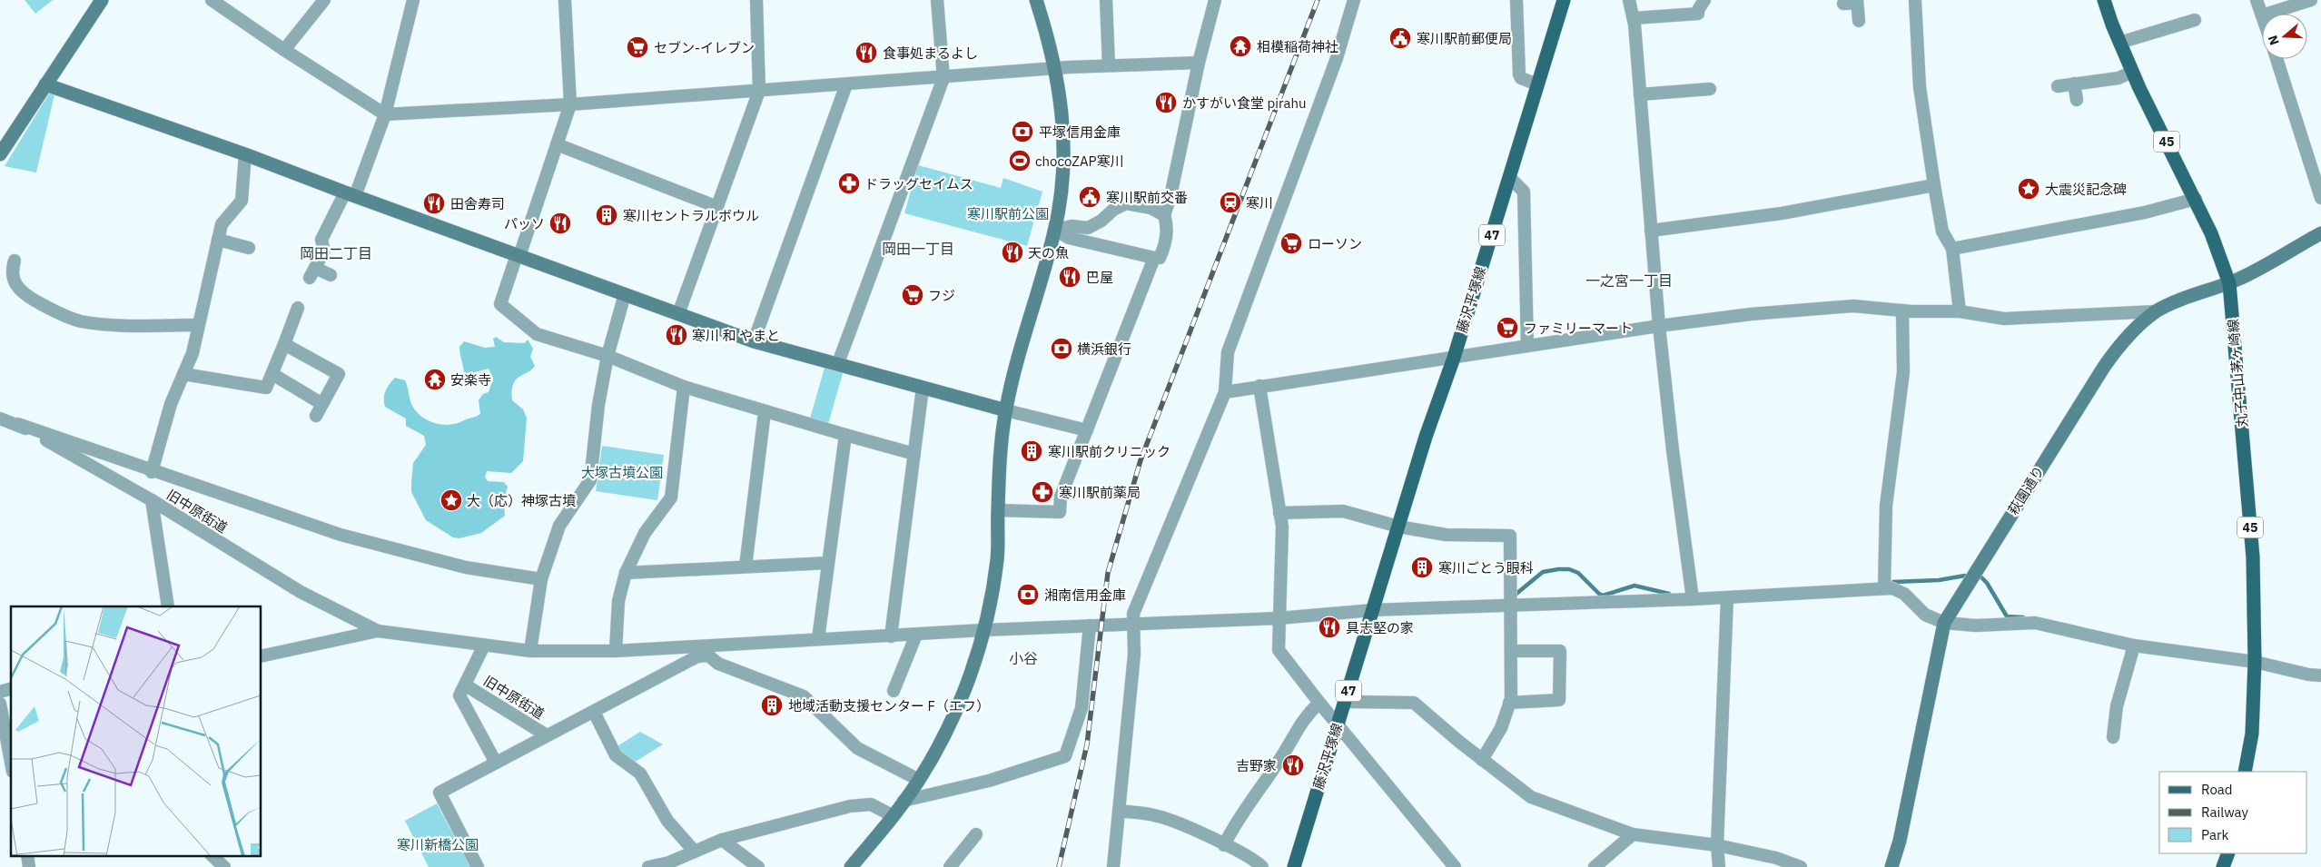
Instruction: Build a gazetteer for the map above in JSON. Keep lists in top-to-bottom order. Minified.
{"streets":{"main road":["45","47","藤沢平塚線","丸子中山茅ヶ崎線"],"street":["萩園通り","旧中原街道"]},"crossings":[["丸子中山茅ヶ崎線","萩園通り"]],"districts":["岡田一丁目","岡田二丁目","一之宮一丁目","小谷"],"parks":["寒川駅前公園","大塚古墳公園","寒川新橋公園"],"places":{"public building":["寒川駅前郵便局","寒川駅前交番"],"temple":["相模稲荷神社","安楽寺"],"supermarket":["セブン-イレブン","ローソン","フジ","ファミリーマート"],"restaurant":["食事処まるよし","かすがい食堂 pirahu","田舎寿司","パッソ","天の魚","巴屋","寒川 和 やまと","具志堅の家","吉野家"],"bank":["平塚信用金庫","横浜銀行","湘南信用金庫"],"sports":["chocoZAP寒川"],"pharmacy":["ドラッグセイムス","寒川駅前薬局"],"place":["大震災記念碑","大（応）神塚古墳"],"station":["寒川"],"building":["寒川セントラルボウル","寒川駅前クリニック","寒川ごとう眼科","地域活動支援センター F（エフ）"]},"legend":["Road","Railway","Park"],"north":"left"}
